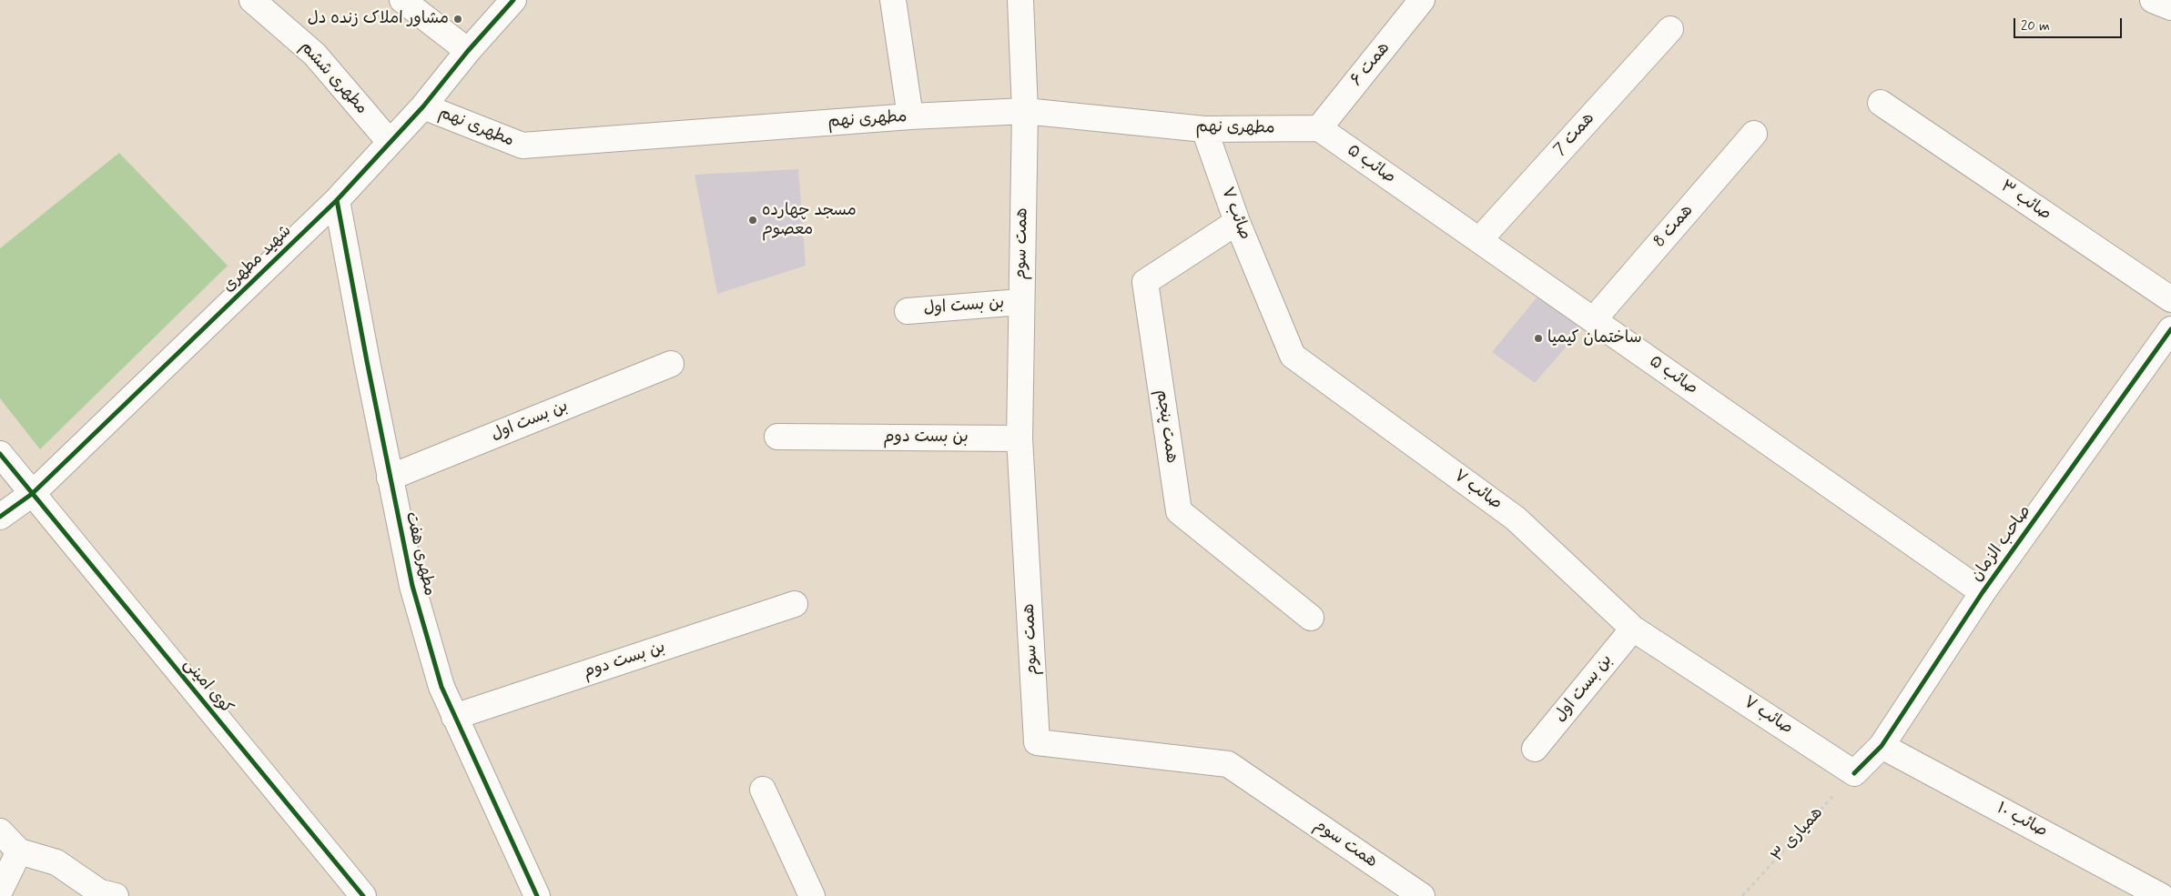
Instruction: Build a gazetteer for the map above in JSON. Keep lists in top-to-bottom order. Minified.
{"streets":{"street":["همت ۶","مطهری ششم","مطهری نهم","همت 7","صائب ۵","صائب ۳","صائب ۷","همت 8","همت سوم","شهید مطهری","بن بست اول","همت پنجم","بن بست دوم","صاحب الزمان","مطهری هفت","کوی امینی","صائب ۱۰"],"path":["همیاری ۳"]},"crossings":[["همت ۶","مطهری نهم"],["همت ۶","صائب ۵"],["مطهری ششم","شهید مطهری"],["مطهری نهم","صائب ۵"],["مطهری نهم","صائب ۷"],["مطهری نهم","همت سوم"],["مطهری نهم","شهید مطهری"],["همت 7","صائب ۵"],["صائب ۵","همت 8"],["صائب ۵","صاحب الزمان"],["صائب ۷","بن بست اول"],["صائب ۷","همت پنجم"],["صائب ۷","صاحب الزمان"],["صائب ۷","همیاری ۳"],["همت سوم","بن بست اول"],["همت سوم","بن بست دوم"],["شهید مطهری","مطهری هفت"],["شهید مطهری","کوی امینی"],["بن بست اول","مطهری هفت"],["بن بست دوم","مطهری هفت"],["صاحب الزمان","صائب ۱۰"],["صاحب الزمان","همیاری ۳"]],"places":["مشاور املاک زنده دل","مسجد چهارده معصوم","ساختمان کیمیا"],"scale_bar":"20 m"}
